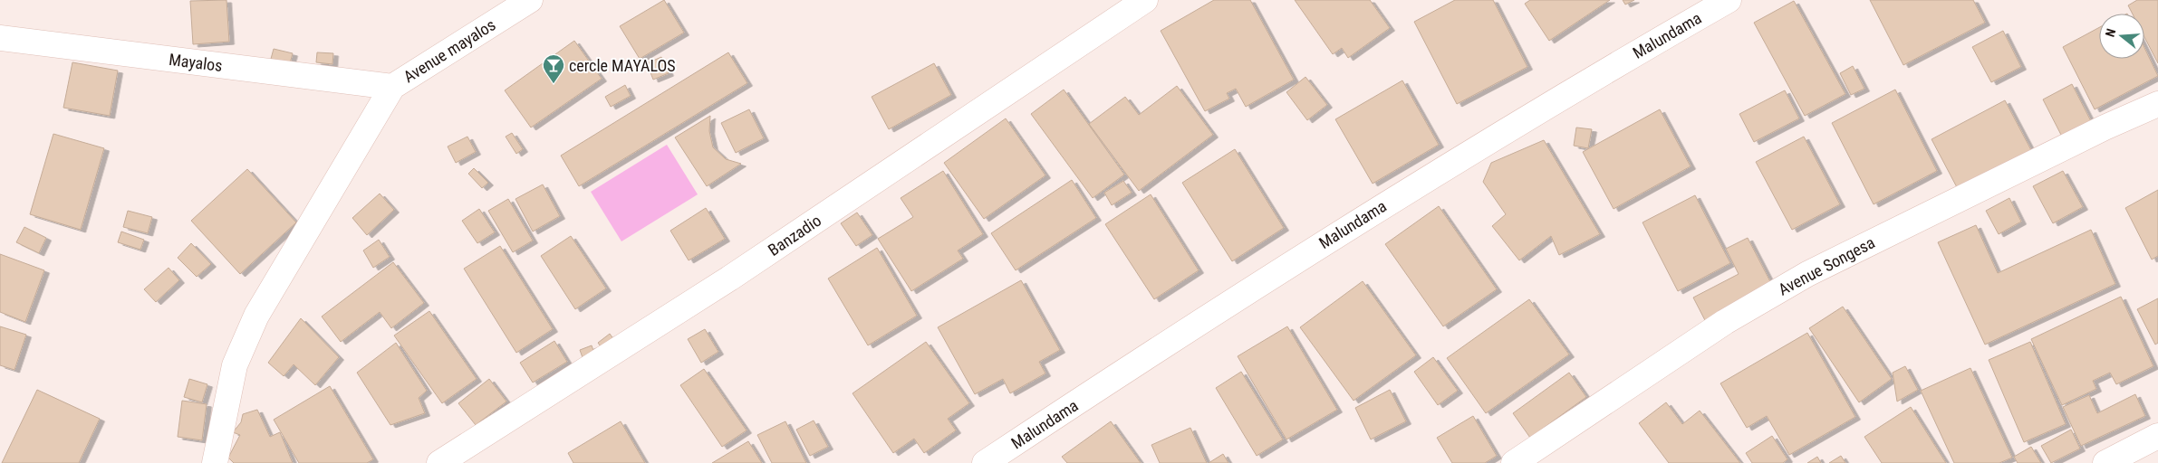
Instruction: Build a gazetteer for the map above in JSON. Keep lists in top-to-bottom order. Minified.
{"streets":{"street":["Malundama","Avenue mayalos","Mayalos","Banzadio","Avenue Songesa"]},"crossings":[["Avenue mayalos","Mayalos"]],"places":{"bar":["cercle MAYALOS"]},"north":"left"}
